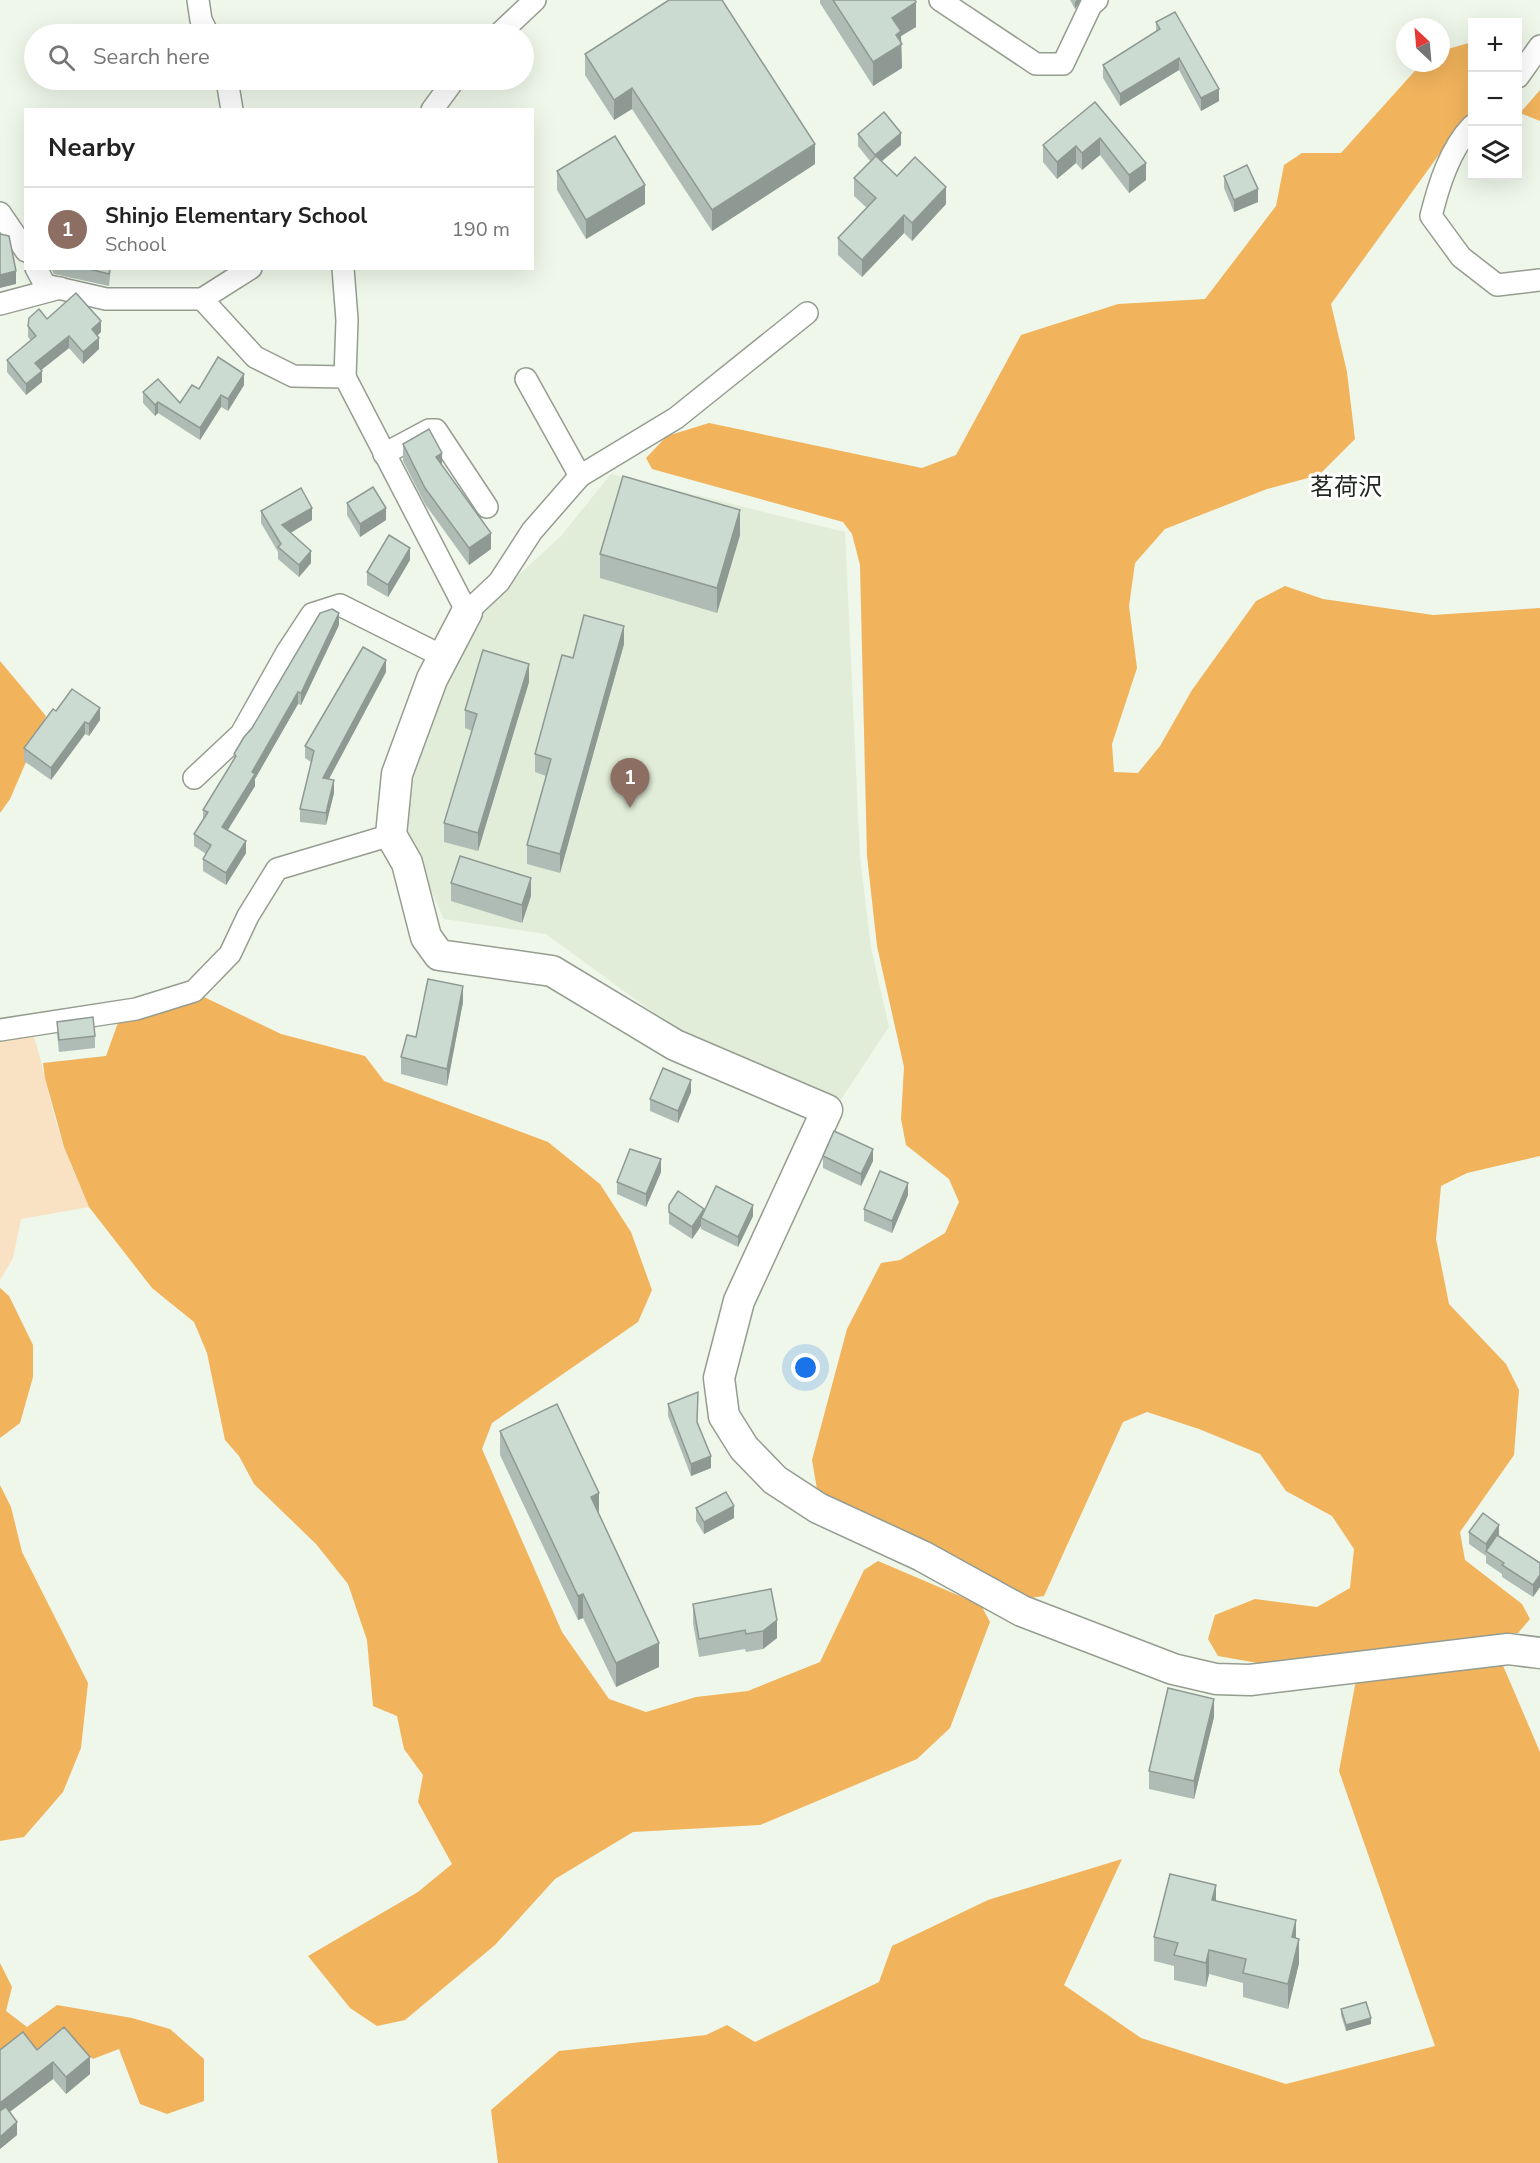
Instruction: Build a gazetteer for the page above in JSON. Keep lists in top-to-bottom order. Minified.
{"districts":["茗荷沢"],"north":"top left","page":{"map_buttons":["+","−"],"search":"Search here","heading":"Nearby","list":[{"mark":"1","name":"Shinjo Elementary School","note":"School","value":"190 m"}],"pins":"1"}}
